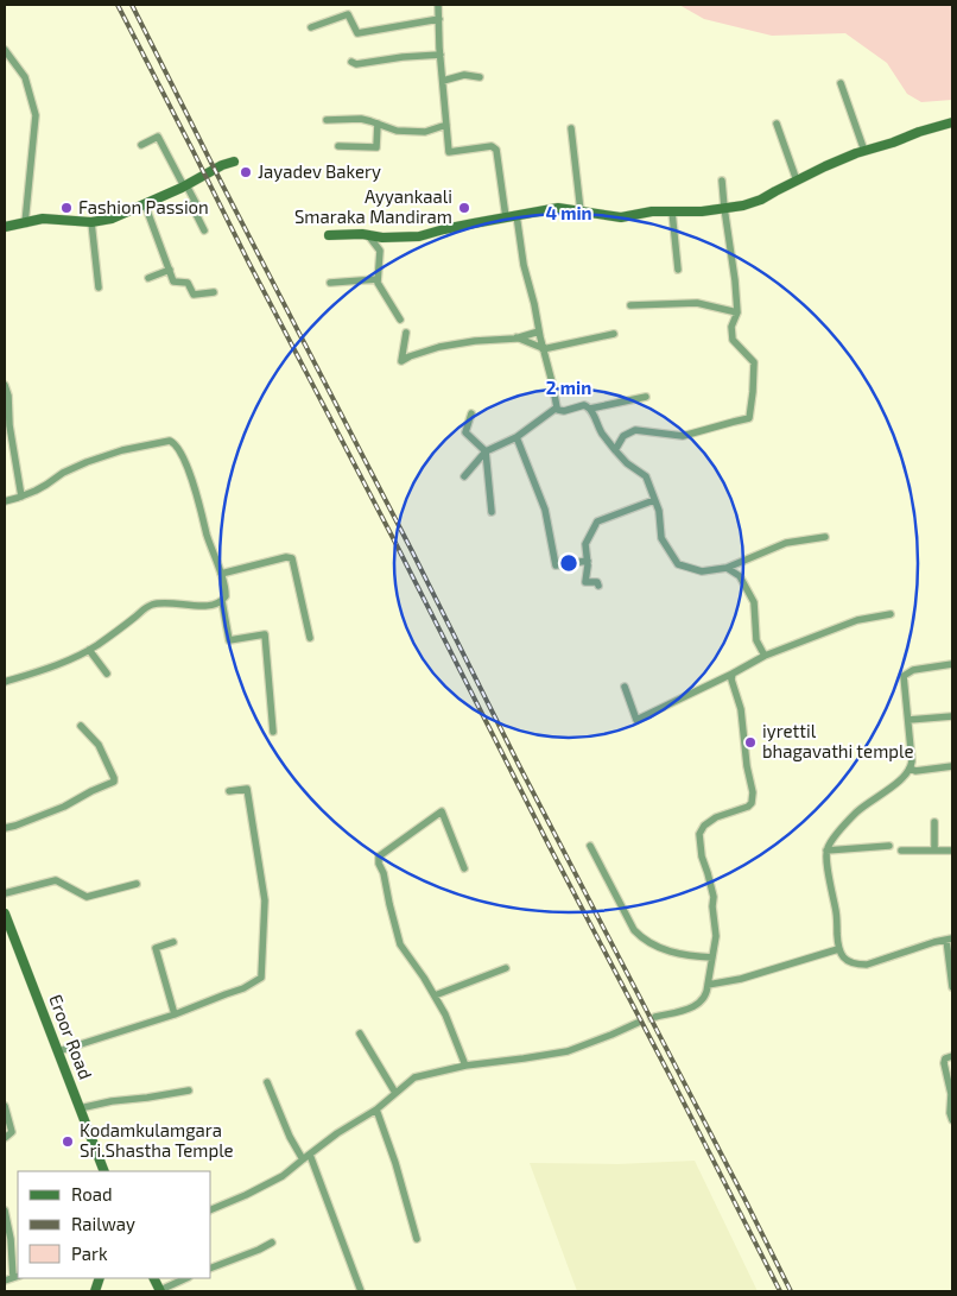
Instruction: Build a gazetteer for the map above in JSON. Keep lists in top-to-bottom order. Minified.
{"streets":{"main road":["Eroor Road"]},"places":["Jayadev Bakery","Fashion Passion","Ayyankaali Smaraka Mandiram","iyrettil bhagavathi temple","Kodamkulamgara Sri.Shastha Temple"],"legend":["Road","Railway","Park"],"rings":["4 min","2 min"]}
